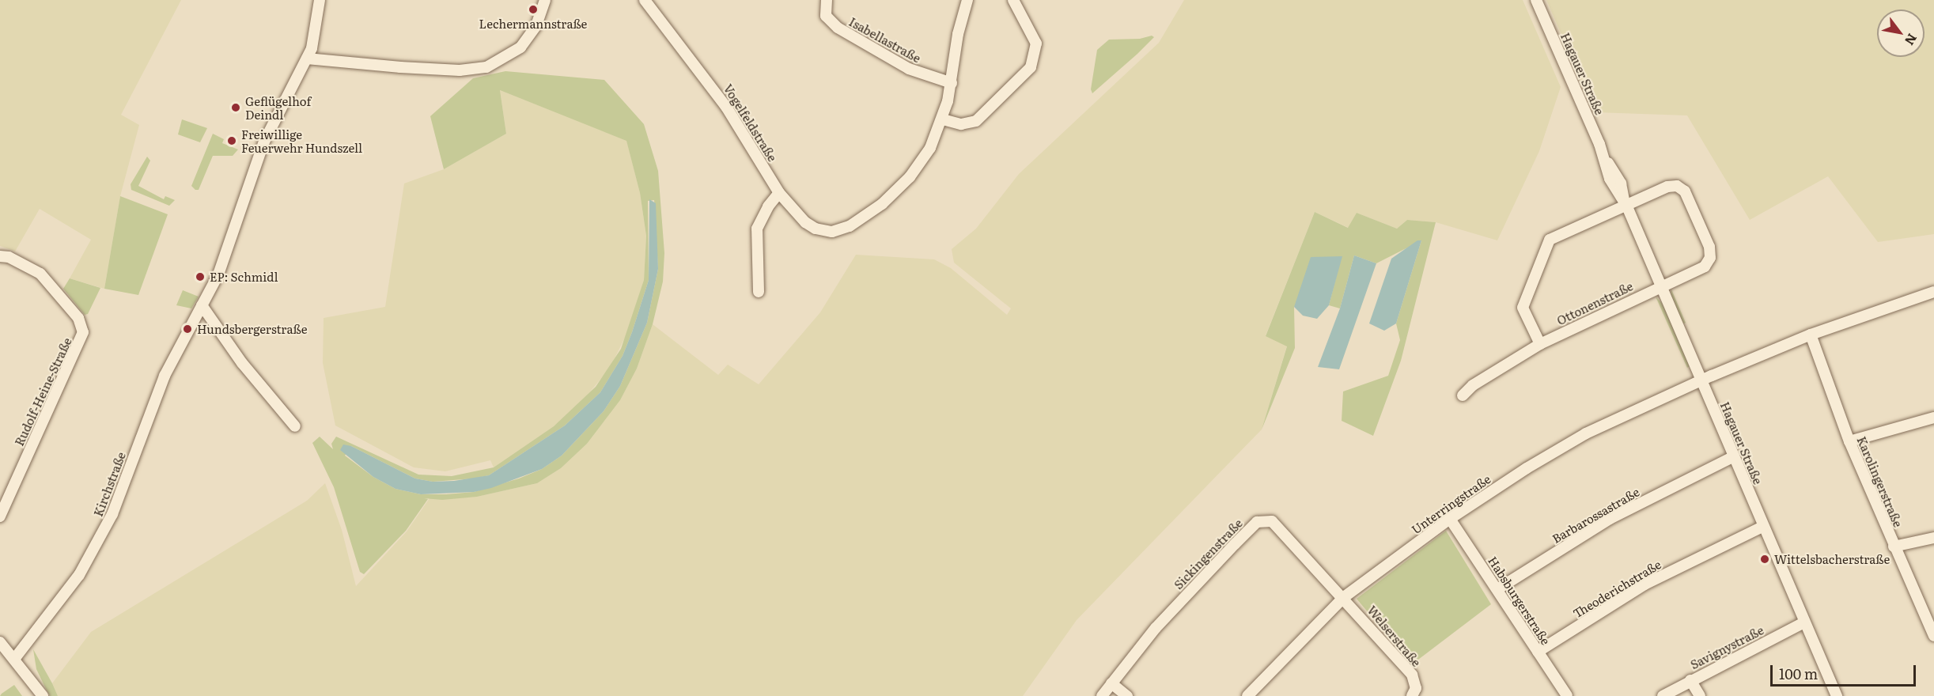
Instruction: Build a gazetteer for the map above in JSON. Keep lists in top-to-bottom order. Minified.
{"streets":{"street":["Isabellastraße","Hagauer Straße","Vogelfeldstraße","Ottonenstraße","Rudolf-Heine-Straße","Karolingerstraße","Kirchstraße","Unterringstraße","Barbarossastraße","Sickingenstraße","Theoderichstraße","Habsburgerstraße","Welserstraße","Savignystraße"]},"crossings":[["Hagauer Straße","Ottonenstraße"],["Hagauer Straße","Unterringstraße"],["Hagauer Straße","Barbarossastraße"],["Hagauer Straße","Theoderichstraße"],["Hagauer Straße","Savignystraße"],["Unterringstraße","Sickingenstraße"],["Unterringstraße","Habsburgerstraße"],["Unterringstraße","Welserstraße"],["Barbarossastraße","Habsburgerstraße"],["Sickingenstraße","Welserstraße"],["Theoderichstraße","Habsburgerstraße"]],"places":["Lechermannstraße","Geflügelhof Deindl","Freiwillige Feuerwehr Hundszell","EP: Schmidl","Hundsbergerstraße","Wittelsbacherstraße"],"scale_bar":"100 m","north":"bottom right"}
